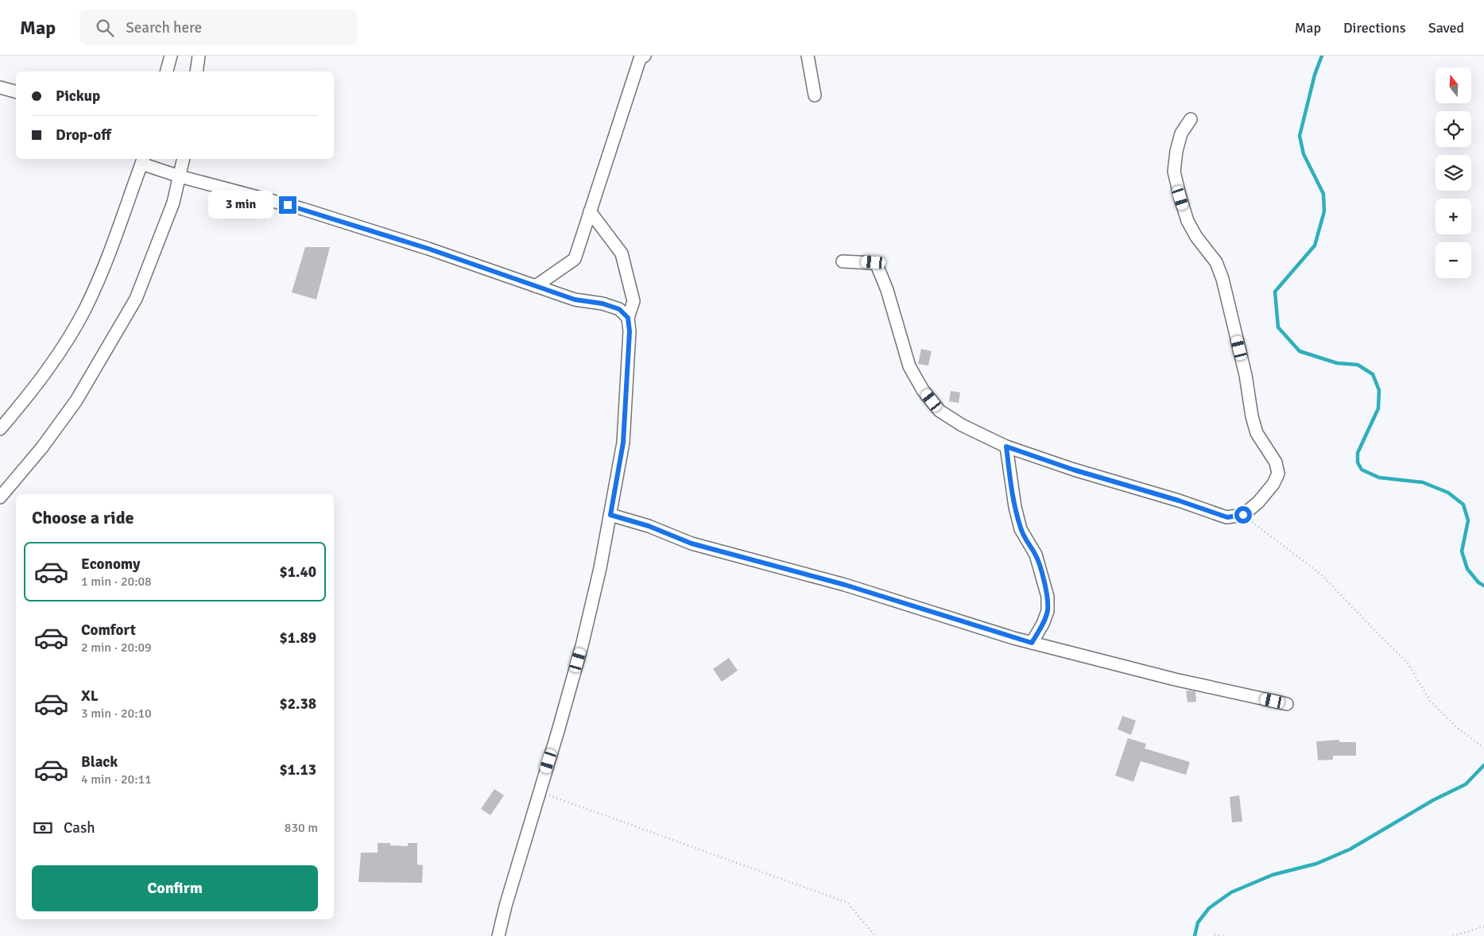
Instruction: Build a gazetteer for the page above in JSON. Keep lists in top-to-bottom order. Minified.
{"north":"top","page":{"header":"Map","search":"Search here","nav":["Map","Directions","Saved"],"map_buttons":["+","−"],"banner":["Pickup","Drop-off"],"bubble":"3 min","heading":"Choose a ride","list":[{"name":"Economy","note":"1 min · 20:08","value":"$1.40"},{"name":"Comfort","note":"2 min · 20:09","value":"$1.89"},{"name":"XL","note":"3 min · 20:10","value":"$2.38"},{"name":"Black","note":"4 min · 20:11","value":"$1.13"}],"pay":["Cash","830 m"],"buttons":"Confirm"}}
